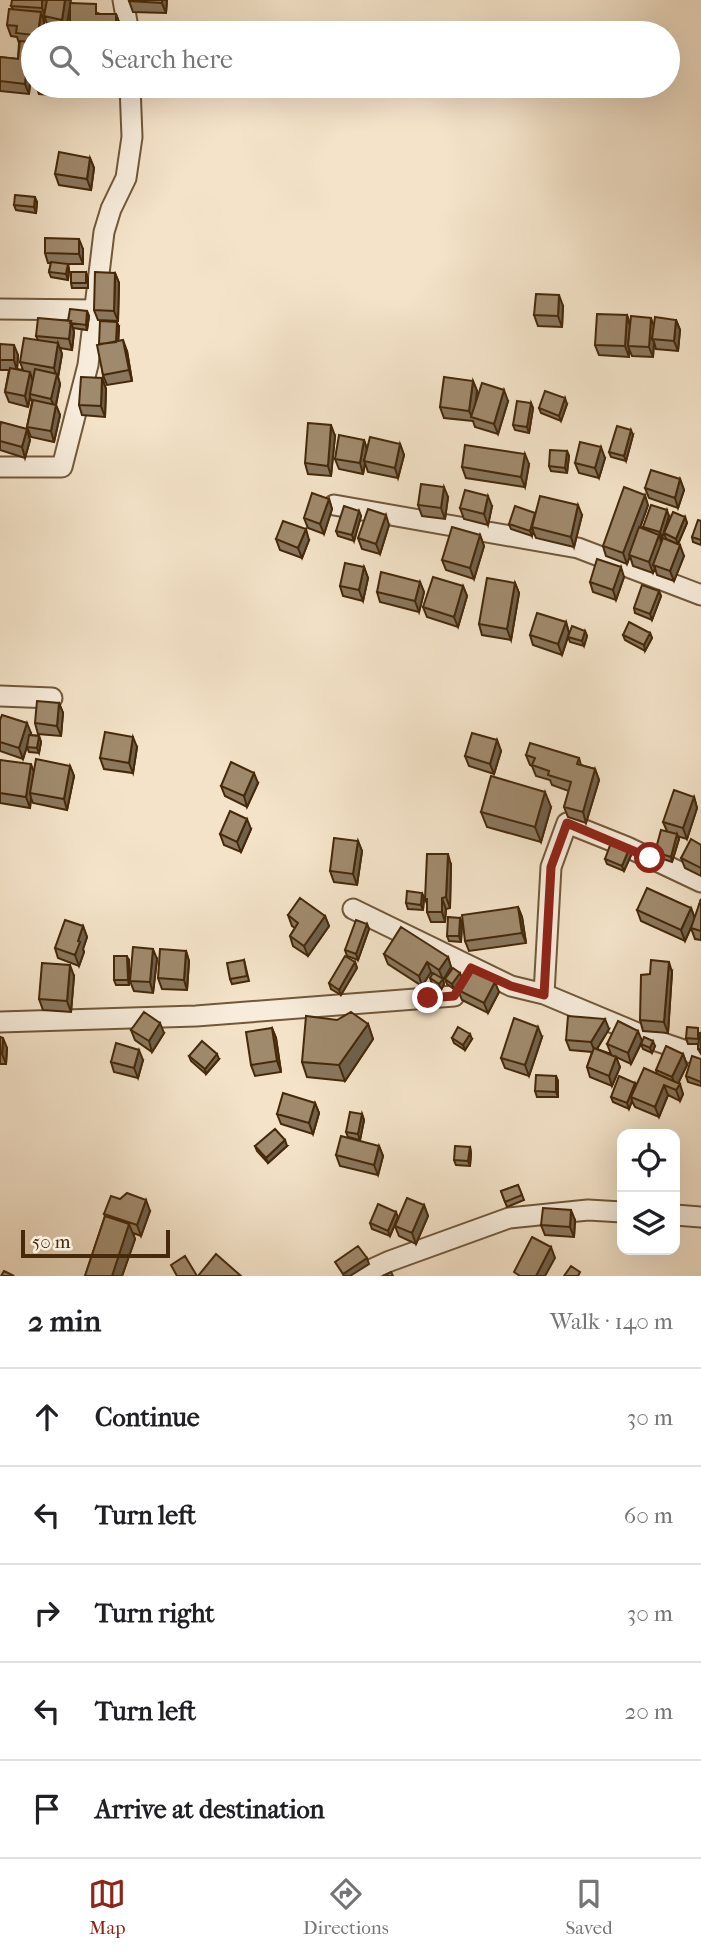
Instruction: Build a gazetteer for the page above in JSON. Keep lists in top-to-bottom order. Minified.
{"scale_bar":"50 m","page":{"search":"Search here","scale":"50 m","heading":["2 min","Walk · 140 m"],"list":[["Continue","30 m"],["Turn left","60 m"],["Turn right","30 m"],["Turn left","20 m"],"Arrive at destination"],"nav":["Map","Directions","Saved"]}}
